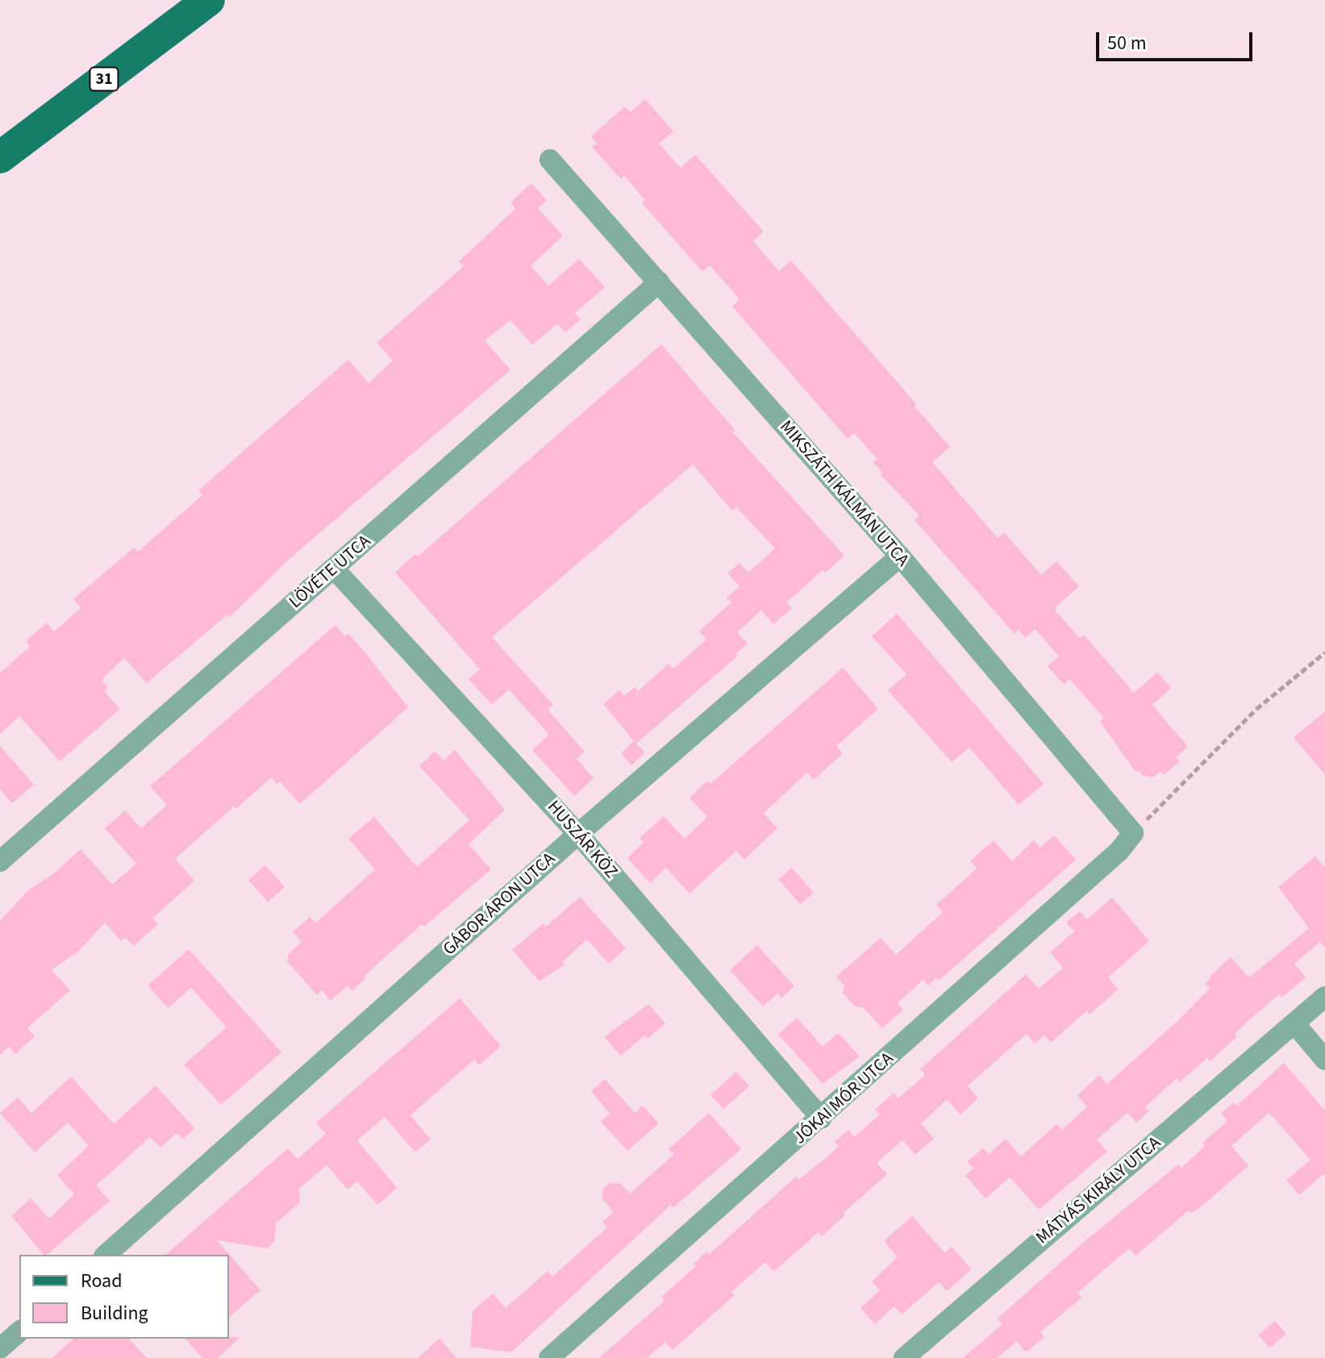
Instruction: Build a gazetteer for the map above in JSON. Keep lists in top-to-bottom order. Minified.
{"streets":{"main road":["31"],"street":["MIKSZÁTH KÁLMÁN UTCA","LÖVÉTE UTCA","HUSZÁR KÖZ","GÁBOR ÁRON UTCA","JÓKAI MÓR UTCA","MÁTYÁS KIRÁLY UTCA"]},"crossings":[["MIKSZÁTH KÁLMÁN UTCA","LÖVÉTE UTCA"],["MIKSZÁTH KÁLMÁN UTCA","GÁBOR ÁRON UTCA"],["MIKSZÁTH KÁLMÁN UTCA","JÓKAI MÓR UTCA"],["LÖVÉTE UTCA","HUSZÁR KÖZ"],["HUSZÁR KÖZ","GÁBOR ÁRON UTCA"],["HUSZÁR KÖZ","JÓKAI MÓR UTCA"]],"legend":["Road","Building"],"scale_bar":"50 m"}
